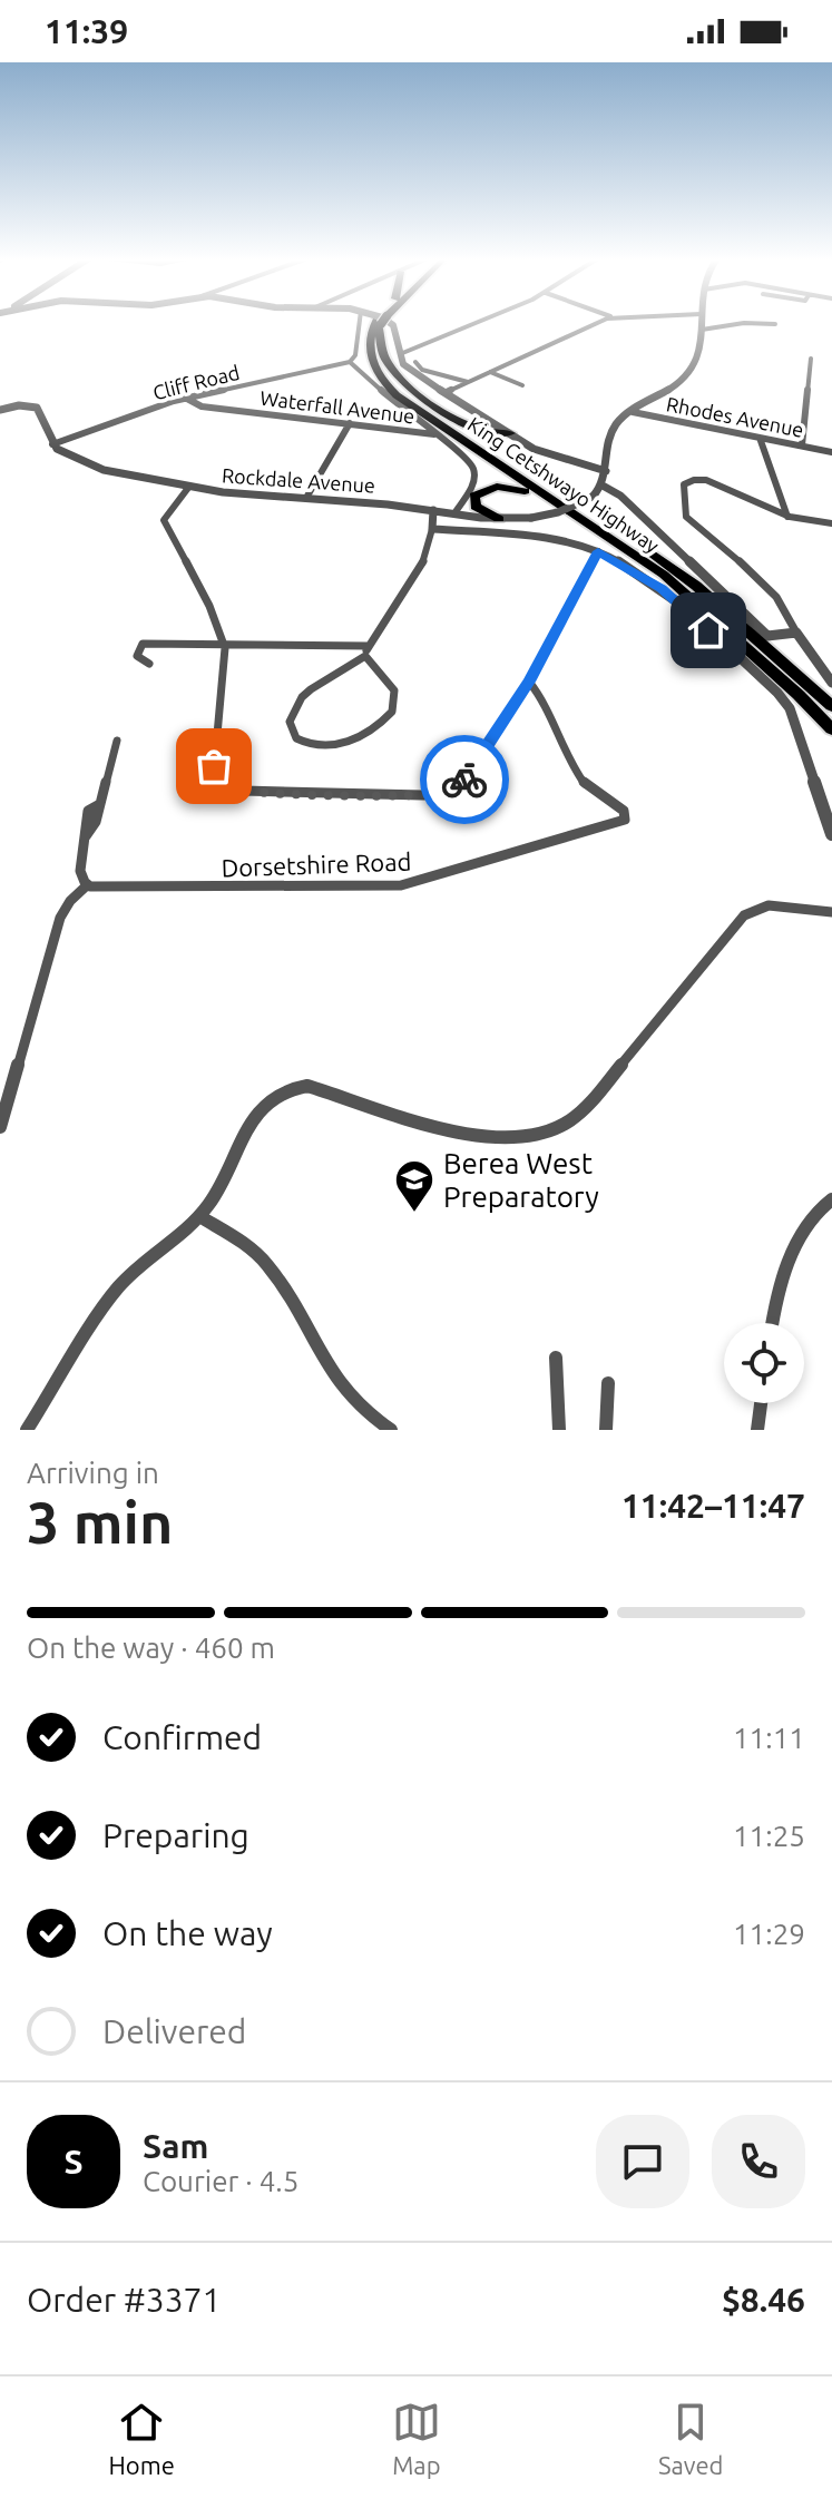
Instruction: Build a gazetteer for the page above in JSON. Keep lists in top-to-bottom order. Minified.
{"streets":{"highway":["King Cetshwayo Highway"],"street":["Cliff Road","Waterfall Avenue","Rhodes Avenue","Rockdale Avenue","Dorsetshire Road"]},"crossings":[["Cliff Road","Waterfall Avenue"],["Cliff Road","Rockdale Avenue"]],"places":{"school or university":["Berea West Preparatory"]},"page":{"status":"11:39","heading":["3 min","Arriving in","11:42–11:47"],"panel":["Sam","Courier · 4.5","Order #3371","$8.46"],"bar":"On the way · 460 m","list":[["Confirmed","11:11"],["Preparing","11:25"],["On the way","11:29"],"Delivered"],"round":"S","tabs":["Home","Map","Saved"]}}
